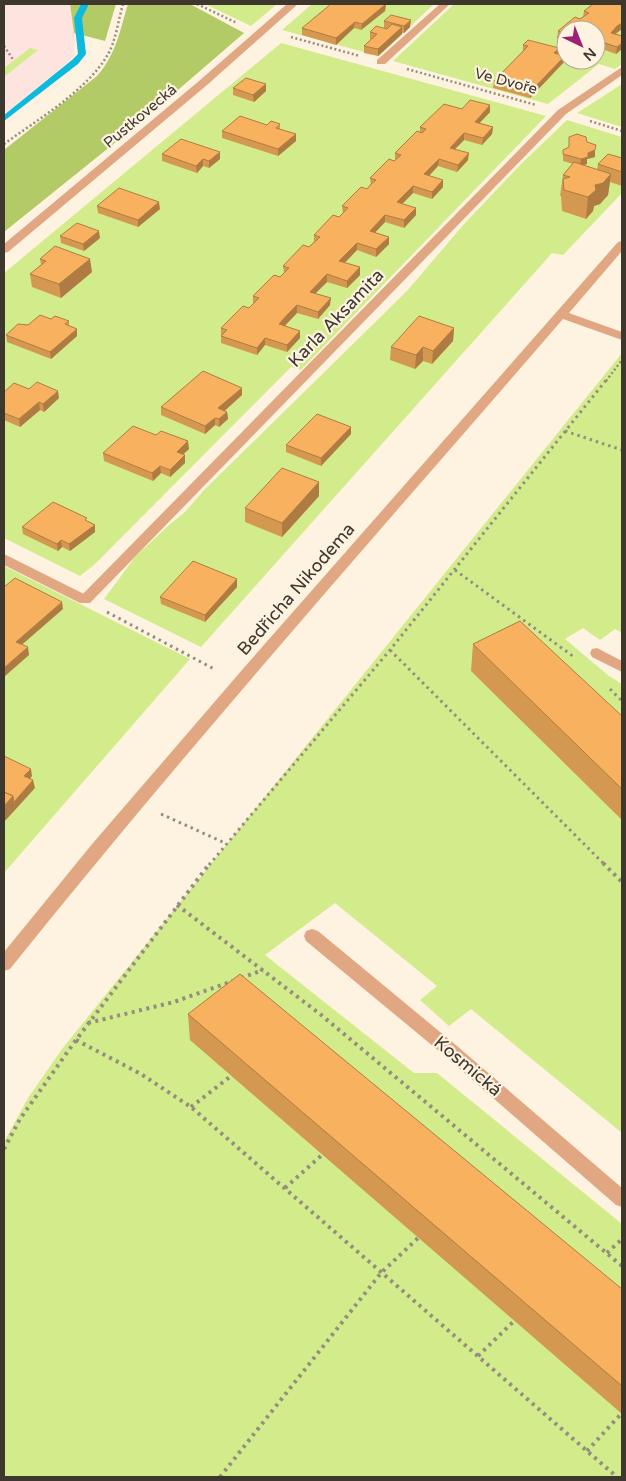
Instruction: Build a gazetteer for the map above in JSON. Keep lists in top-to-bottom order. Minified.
{"streets":{"street":["Pustkovecká","Karla Aksamita","Bedřicha Nikodema","Kosmická"],"path":["Ve Dvoře"]},"crossings":[["Ve Dvoře","Pustkovecká"],["Ve Dvoře","Karla Aksamita"]],"north":"bottom right"}
